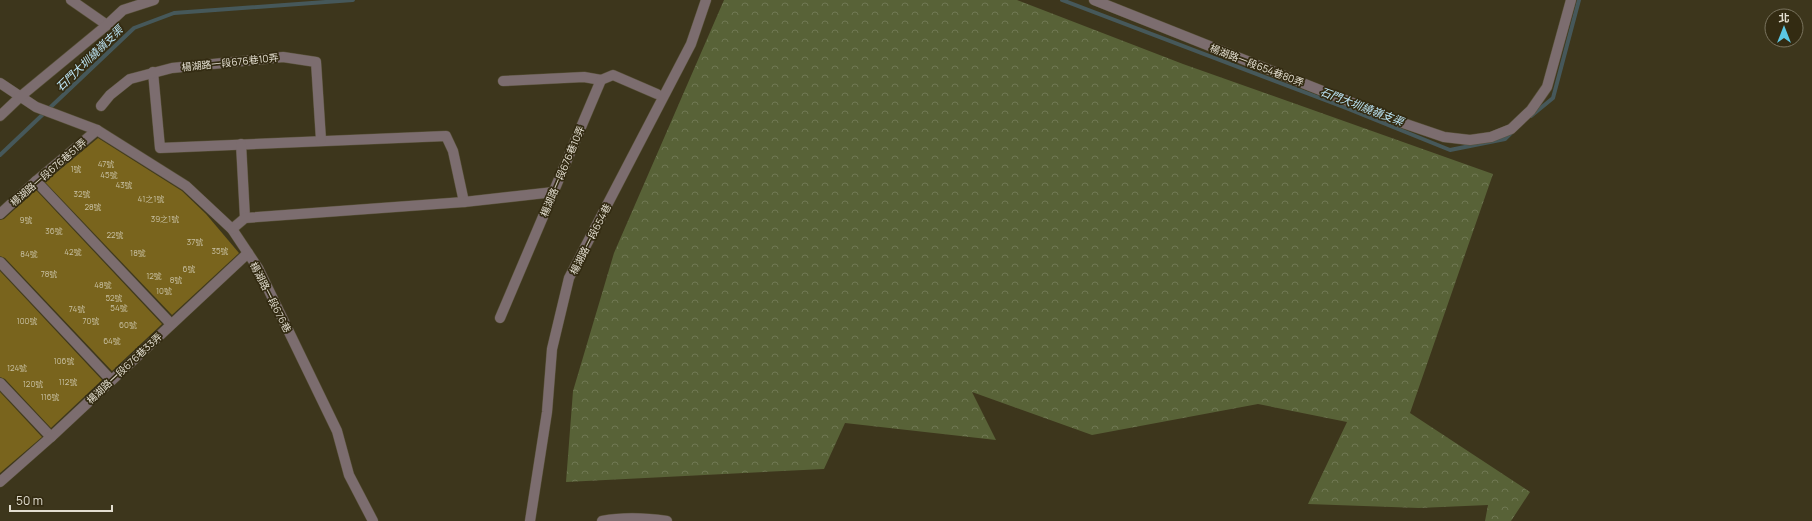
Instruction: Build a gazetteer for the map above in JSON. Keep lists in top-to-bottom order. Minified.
{"streets":{"street":["楊湖路一段676巷10弄","楊湖路一段654巷80弄","楊湖路一段676巷51弄","楊湖路一段654巷","楊湖路一段676巷","楊湖路一段676巷33弄"]},"crossings":[["楊湖路一段676巷51弄","楊湖路一段676巷"],["楊湖路一段676巷","楊湖路一段676巷33弄"]],"water":["石門大圳繞嶺支渠"],"house_numbers":["47號","1號","45號","43號","32號","41之1號","28號","39之1號","9號","36號","22號","37號","35號","42號","18號","84號","6號","78號","12號","8號","48號","10號","52號","54號","74號","100號","70號","60號","64號","106號","124號","112號","120號","116號"],"scale_bar":"50 m","north":"top"}
